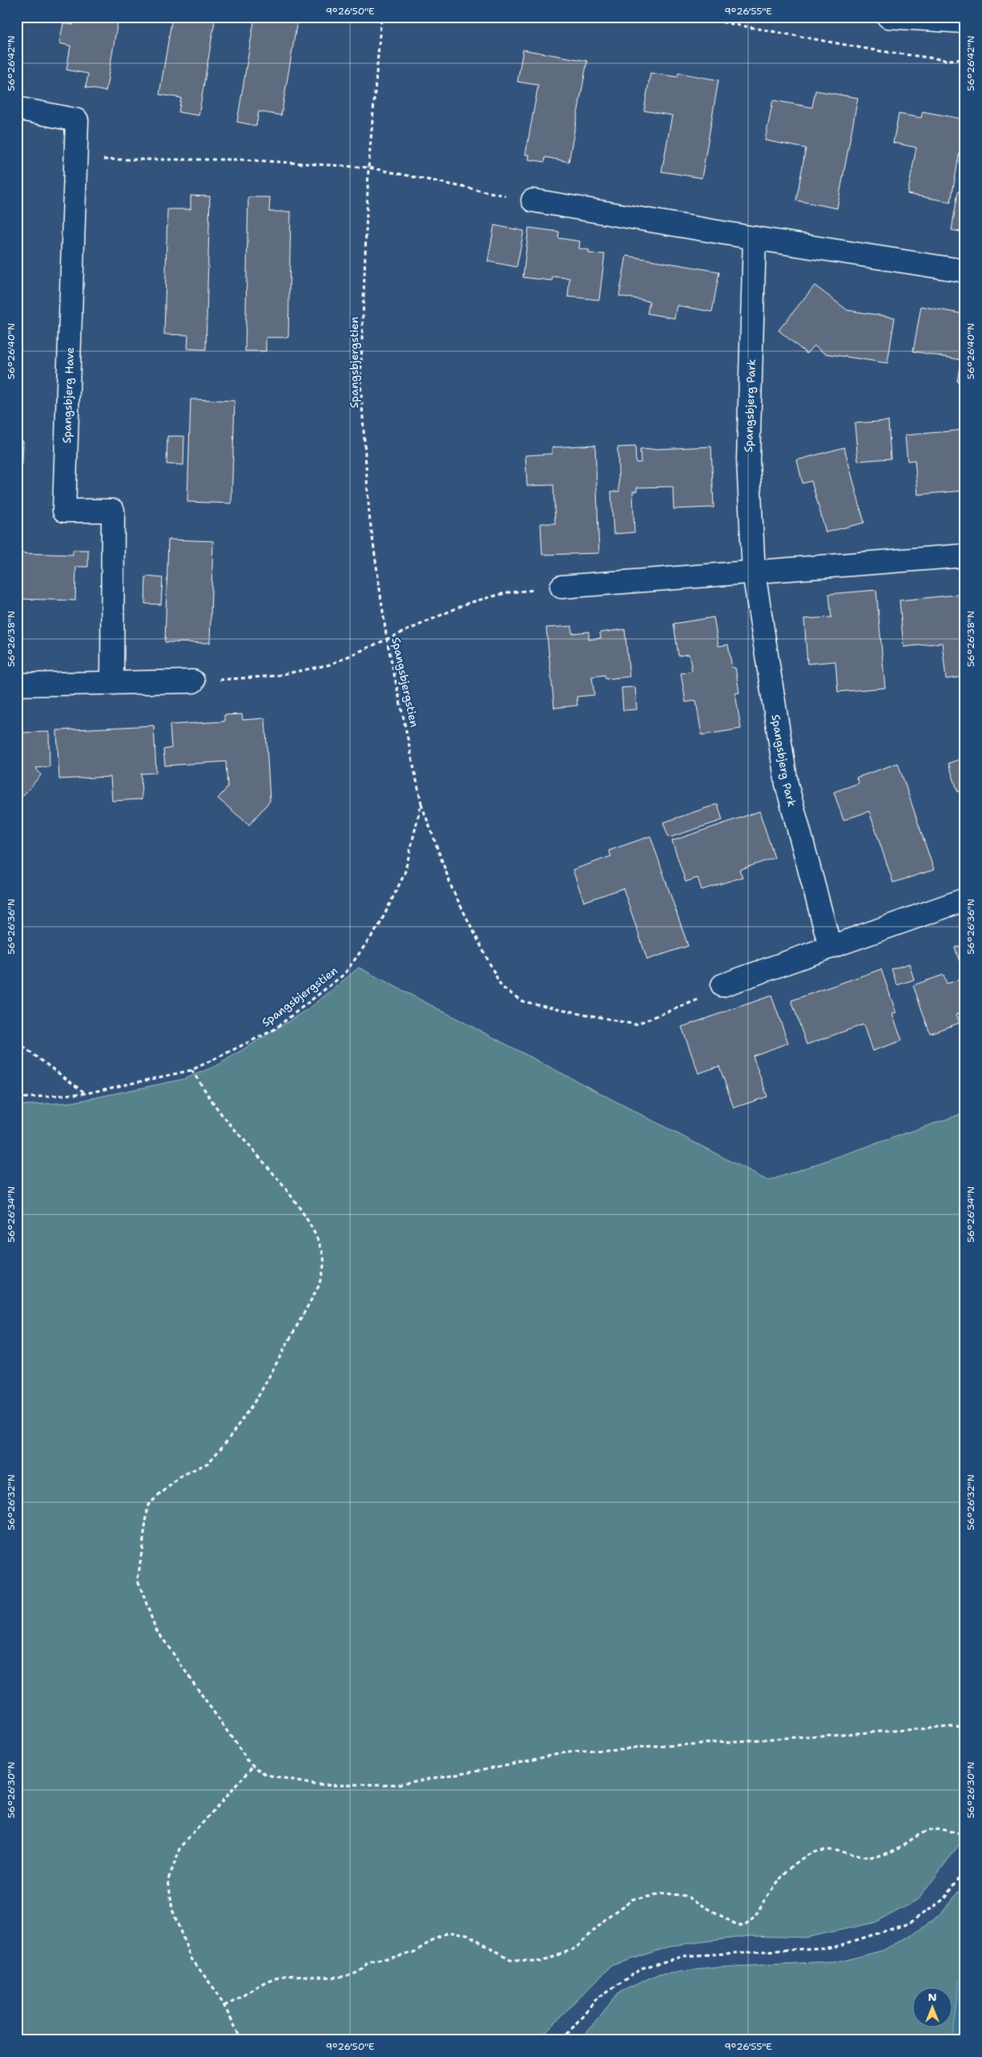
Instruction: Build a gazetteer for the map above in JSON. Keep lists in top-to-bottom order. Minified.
{"streets":{"street":["Spangsbjerg Have","Spangsbjerg Park"],"path":["Spangsbjergstien"]},"north":"top","coordinates":["9°26'50\"E","9°26'55\"E","56°26'42\"N","56°26'40\"N","56°26'38\"N","56°26'36\"N","56°26'34\"N","56°26'32\"N","56°26'30\"N"]}
